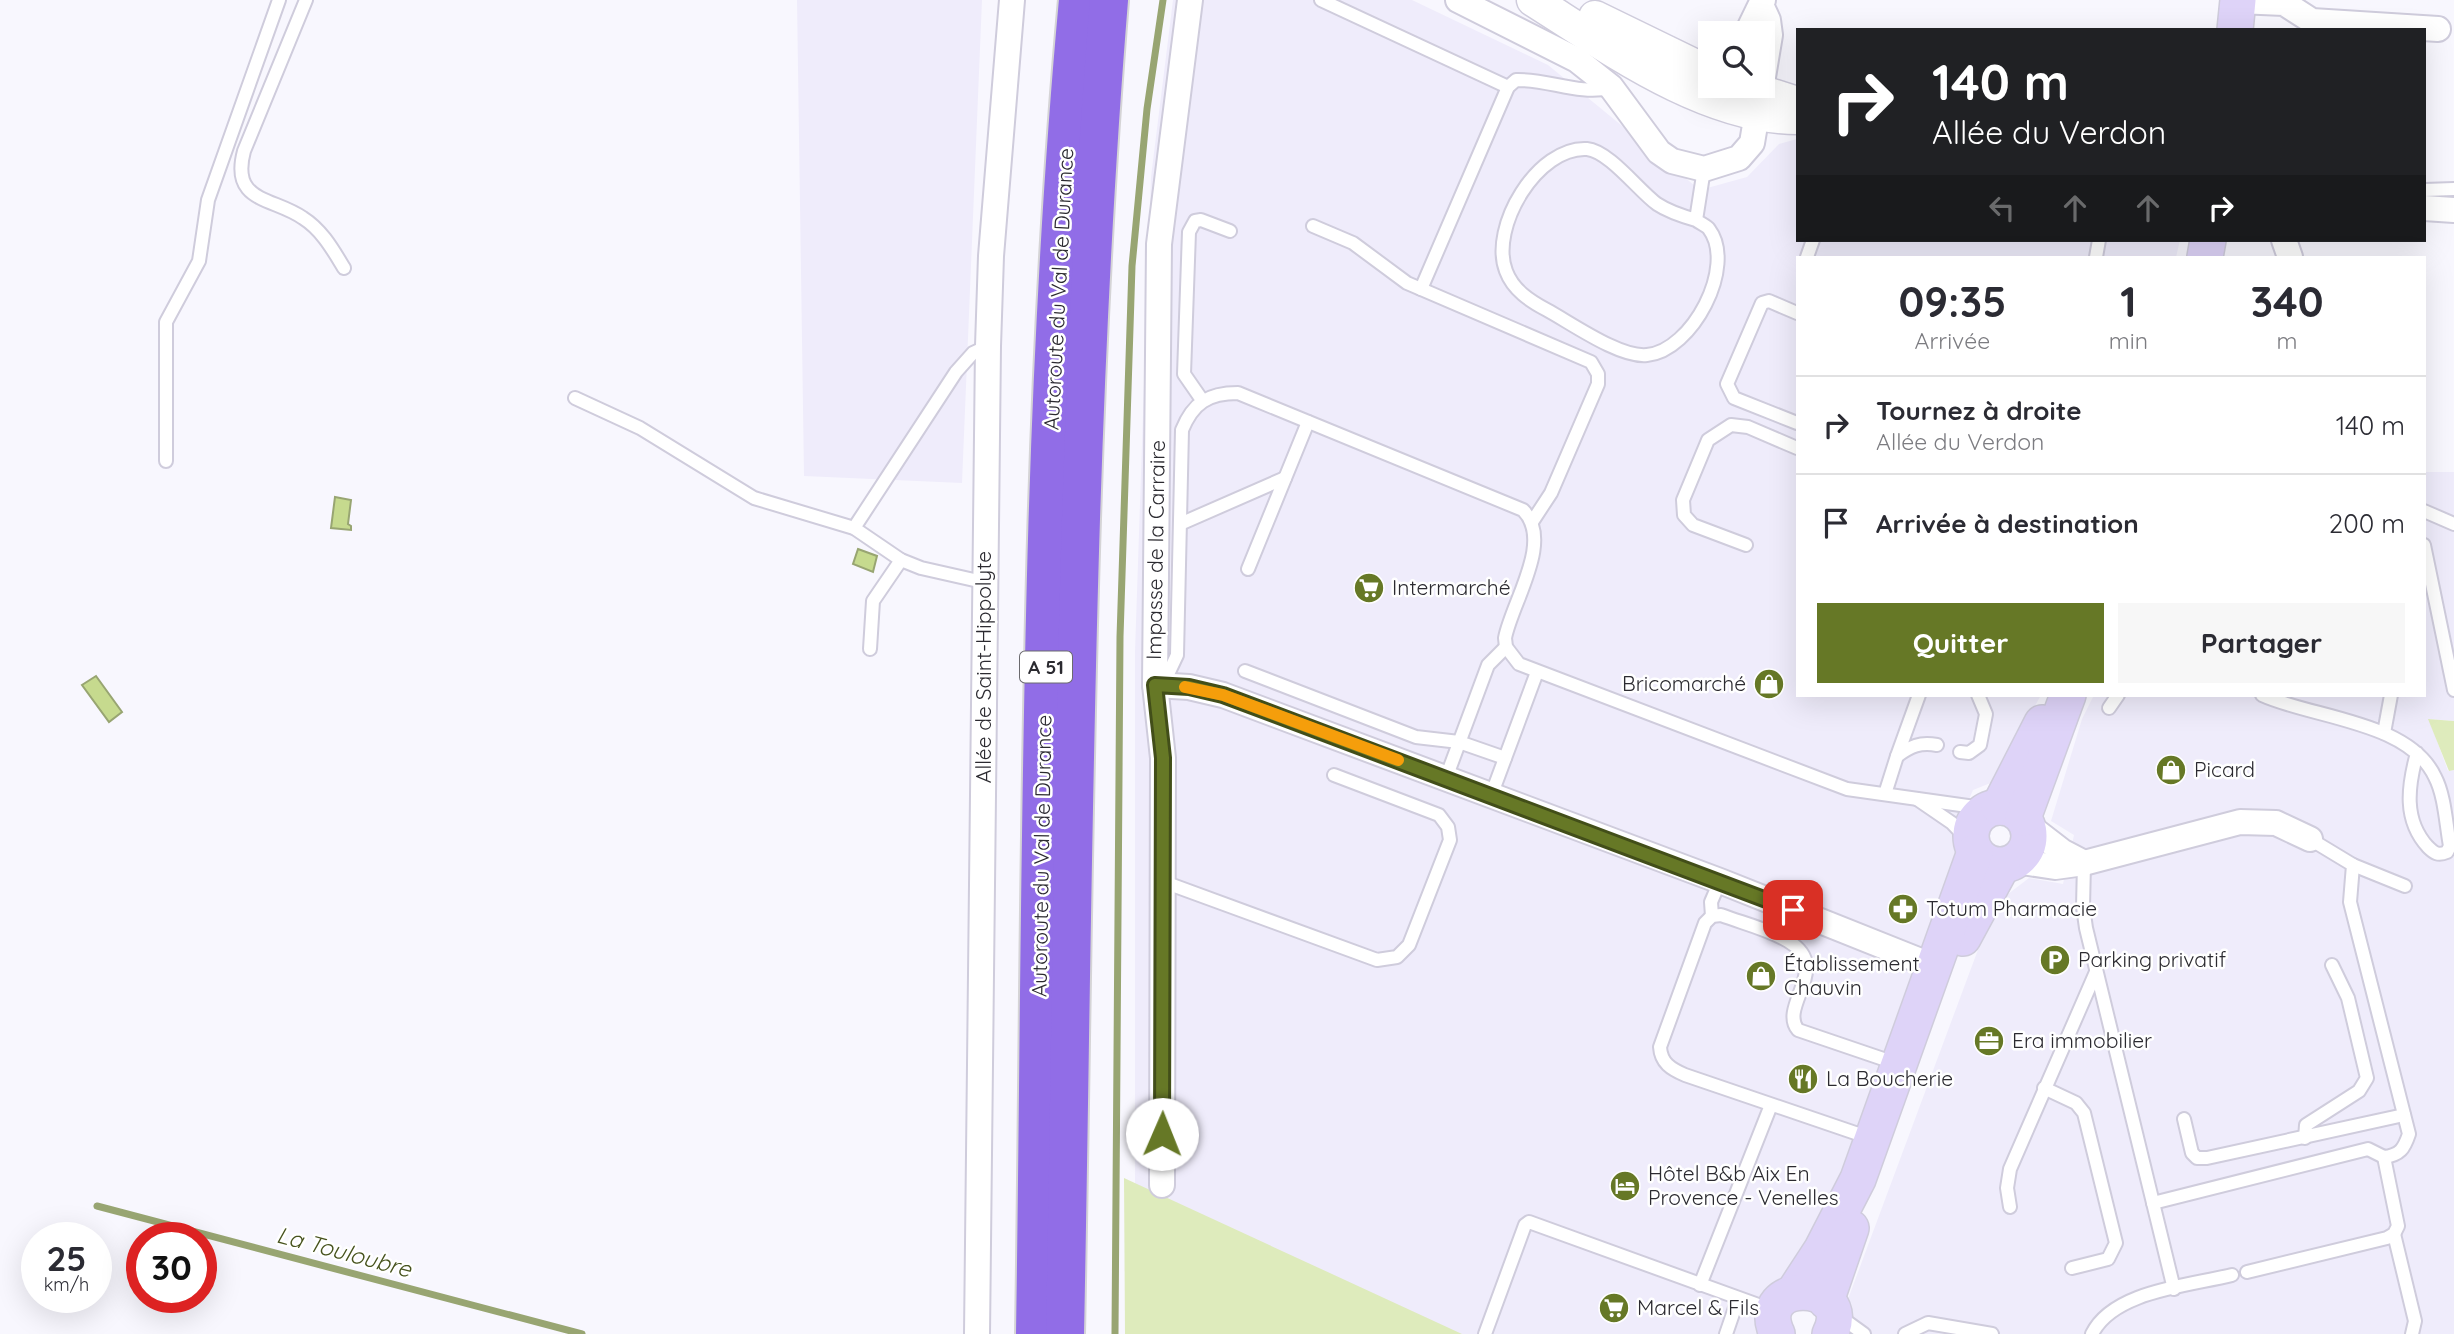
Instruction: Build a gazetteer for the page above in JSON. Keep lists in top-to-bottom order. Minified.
{"streets":{"highway":["Autoroute du Val de Durance","A 51"],"street":["Impasse de la Carraire","Allée de Saint-Hippolyte"]},"water":["La Touloubre"],"places":{"supermarket":["Intermarché","Marcel & Fils"],"shop":["Bricomarché","Picard","Établissement Chauvin"],"pharmacy":["Totum Pharmacie"],"parking":["Parking privatif"],"office":["Era immobilier"],"restaurant":["La Boucherie"],"hotel":["Hôtel B&b Aix En Provence - Venelles"]},"page":{"turn":["140 m","Allée du Verdon"],"eta":["09:35","Arrivée","1","min","340","m"],"list":[{"name":"Tournez à droite","note":"Allée du Verdon","value":"140 m"},{"name":"Arrivée à destination","value":"200 m"}],"buttons":["Quitter","Partager"],"speed":"25 km/h","limit":"30"}}
